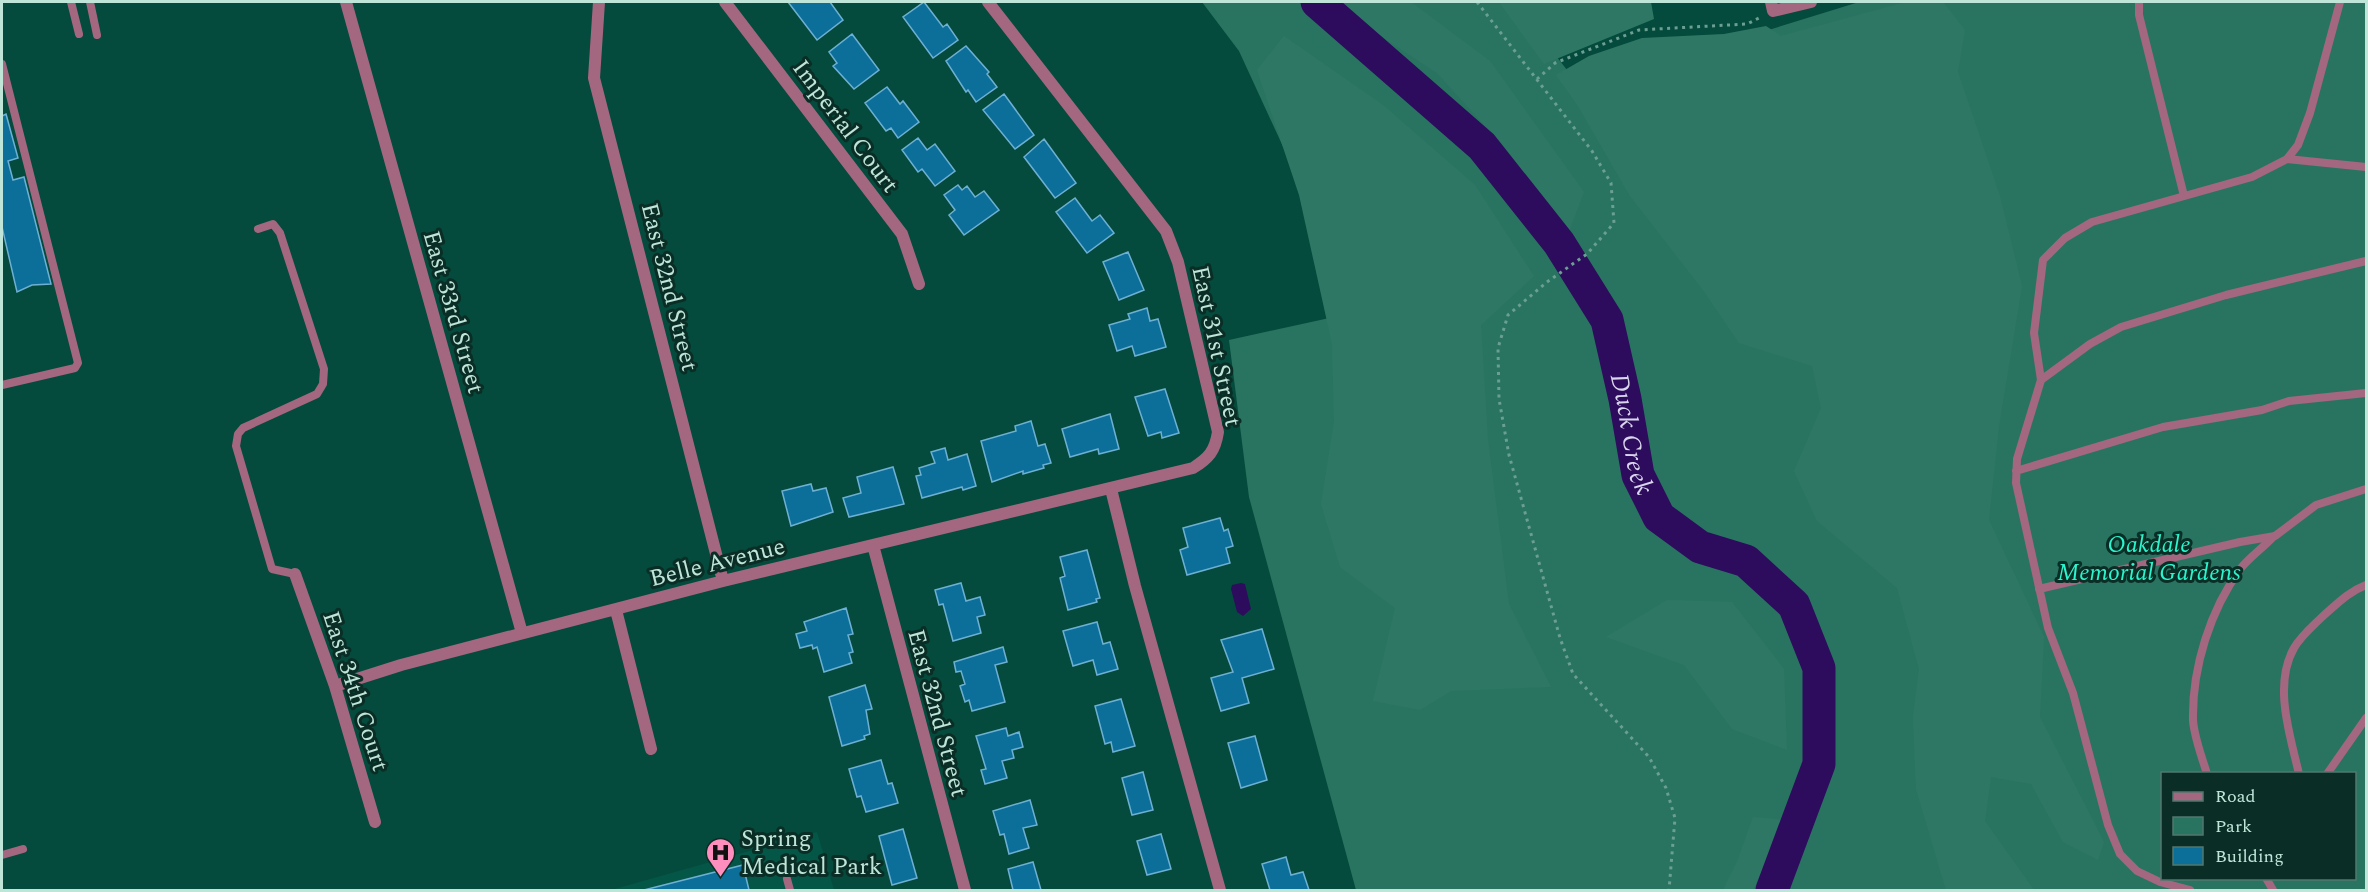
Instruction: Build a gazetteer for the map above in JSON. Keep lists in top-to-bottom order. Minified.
{"streets":{"street":["Imperial Court","East 32nd Street","East 33rd Street","East 31st Street","Belle Avenue","East 34th Court"]},"crossings":[["East 32nd Street","Belle Avenue"],["East 33rd Street","Belle Avenue"],["East 31st Street","Belle Avenue"],["Belle Avenue","East 34th Court"]],"water":["Duck Creek"],"parks":["Oakdale Memorial Gardens"],"places":{"hospital":["Spring Medical Park"]},"legend":["Road","Park","Building"]}
